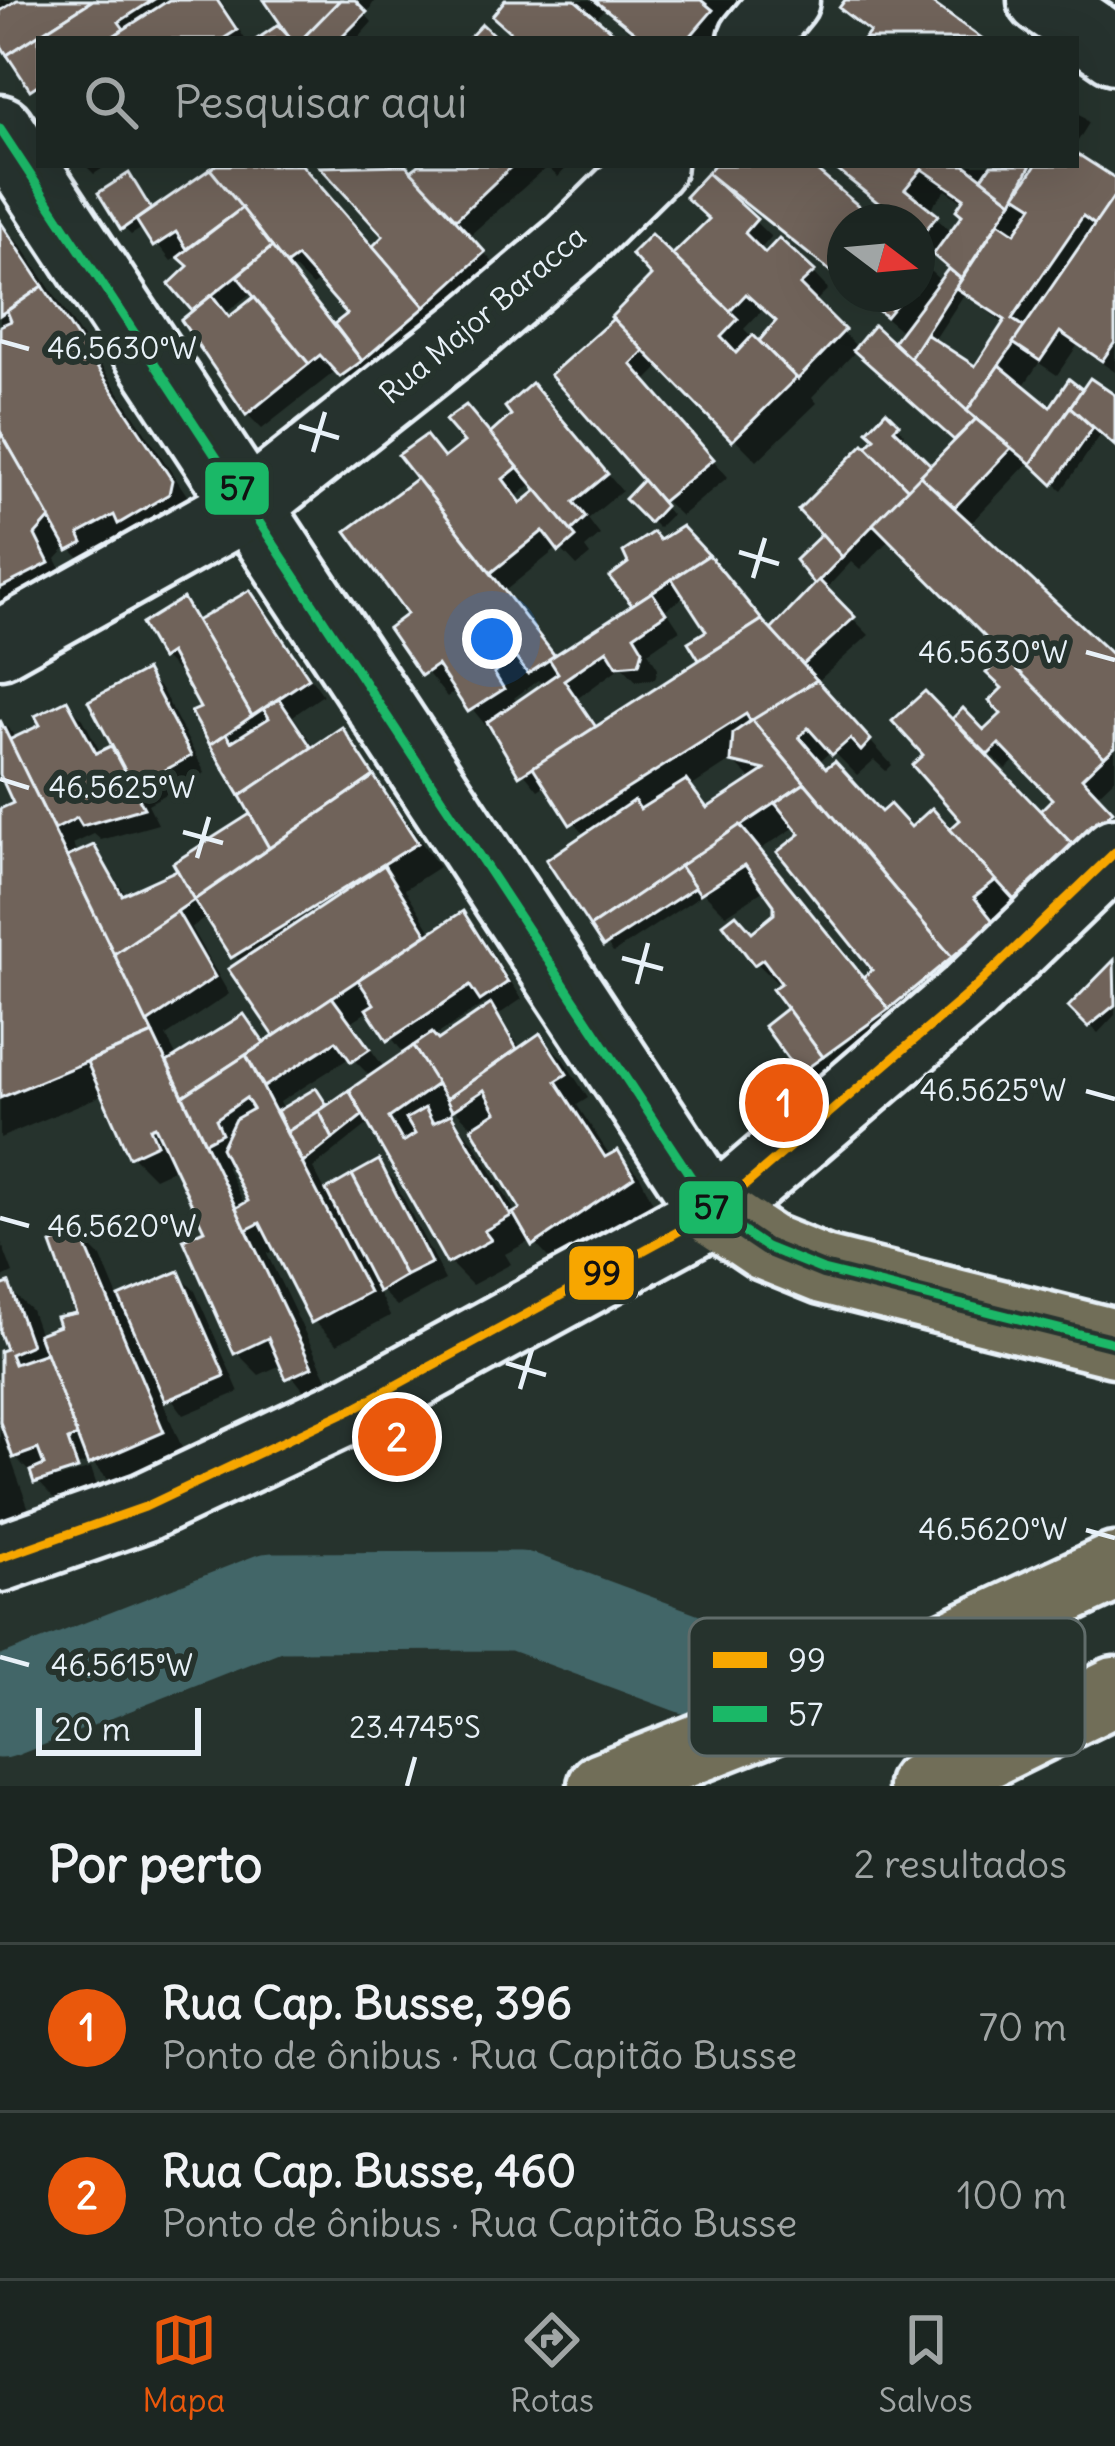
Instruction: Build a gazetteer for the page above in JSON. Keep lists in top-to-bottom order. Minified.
{"streets":{"street":["Rua Major Baracca"]},"lines":["transit line 57","transit line 99"],"legend":["99","57"],"scale_bar":"20 m","north":"right","page":{"search":"Pesquisar aqui","pins":["1","2"],"scale":"20 m","heading":["Por perto","2 resultados"],"list":[{"mark":"1","name":"Rua Cap. Busse, 396","note":"Ponto de ônibus · Rua Capitão Busse","value":"70 m"},{"mark":"2","name":"Rua Cap. Busse, 460","note":"Ponto de ônibus · Rua Capitão Busse","value":"100 m"}],"nav":["Mapa","Rotas","Salvos"]},"coordinates":["46.5630°W","46.5625°W","46.5620°W","46.5615°W","23.4745°S"]}
